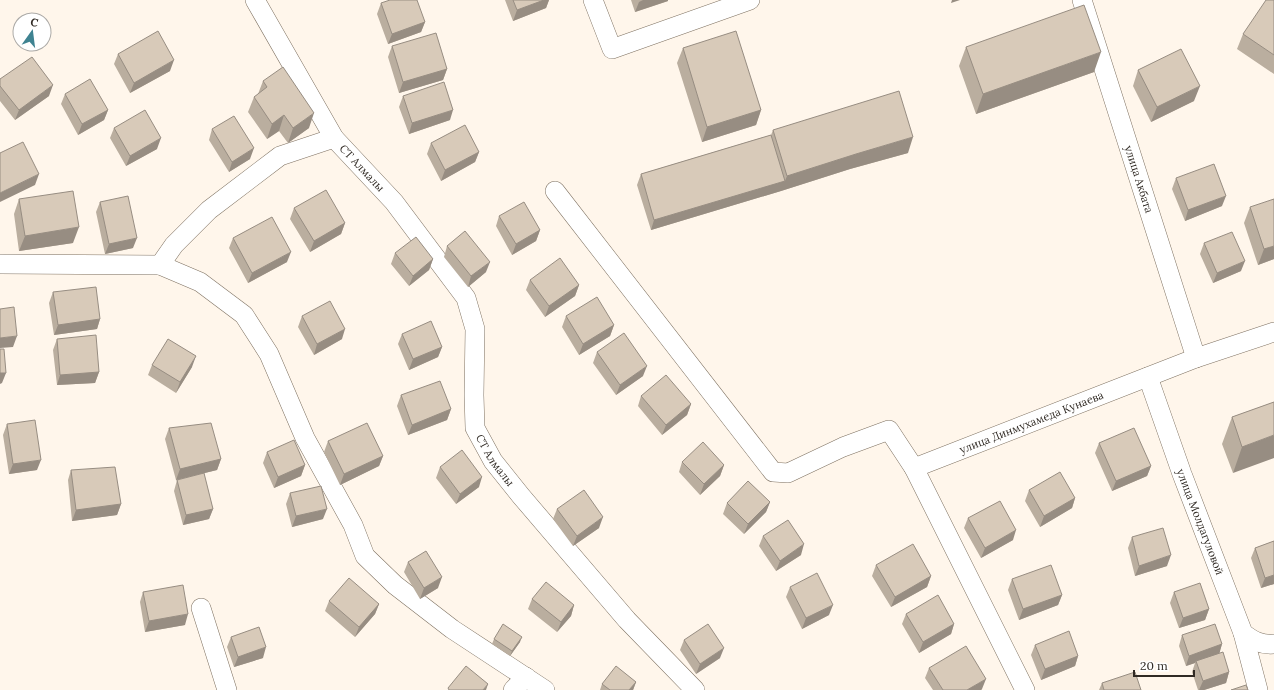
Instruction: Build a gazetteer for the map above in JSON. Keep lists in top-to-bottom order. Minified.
{"streets":{"street":["СТ Алмалы","улица Акбата","улица Динмухамеда Кунаева","улица Молдагуловой"]},"crossings":[["улица Акбата","улица Динмухамеда Кунаева"],["улица Динмухамеда Кунаева","улица Молдагуловой"]],"scale_bar":"20 m","north":"top"}
